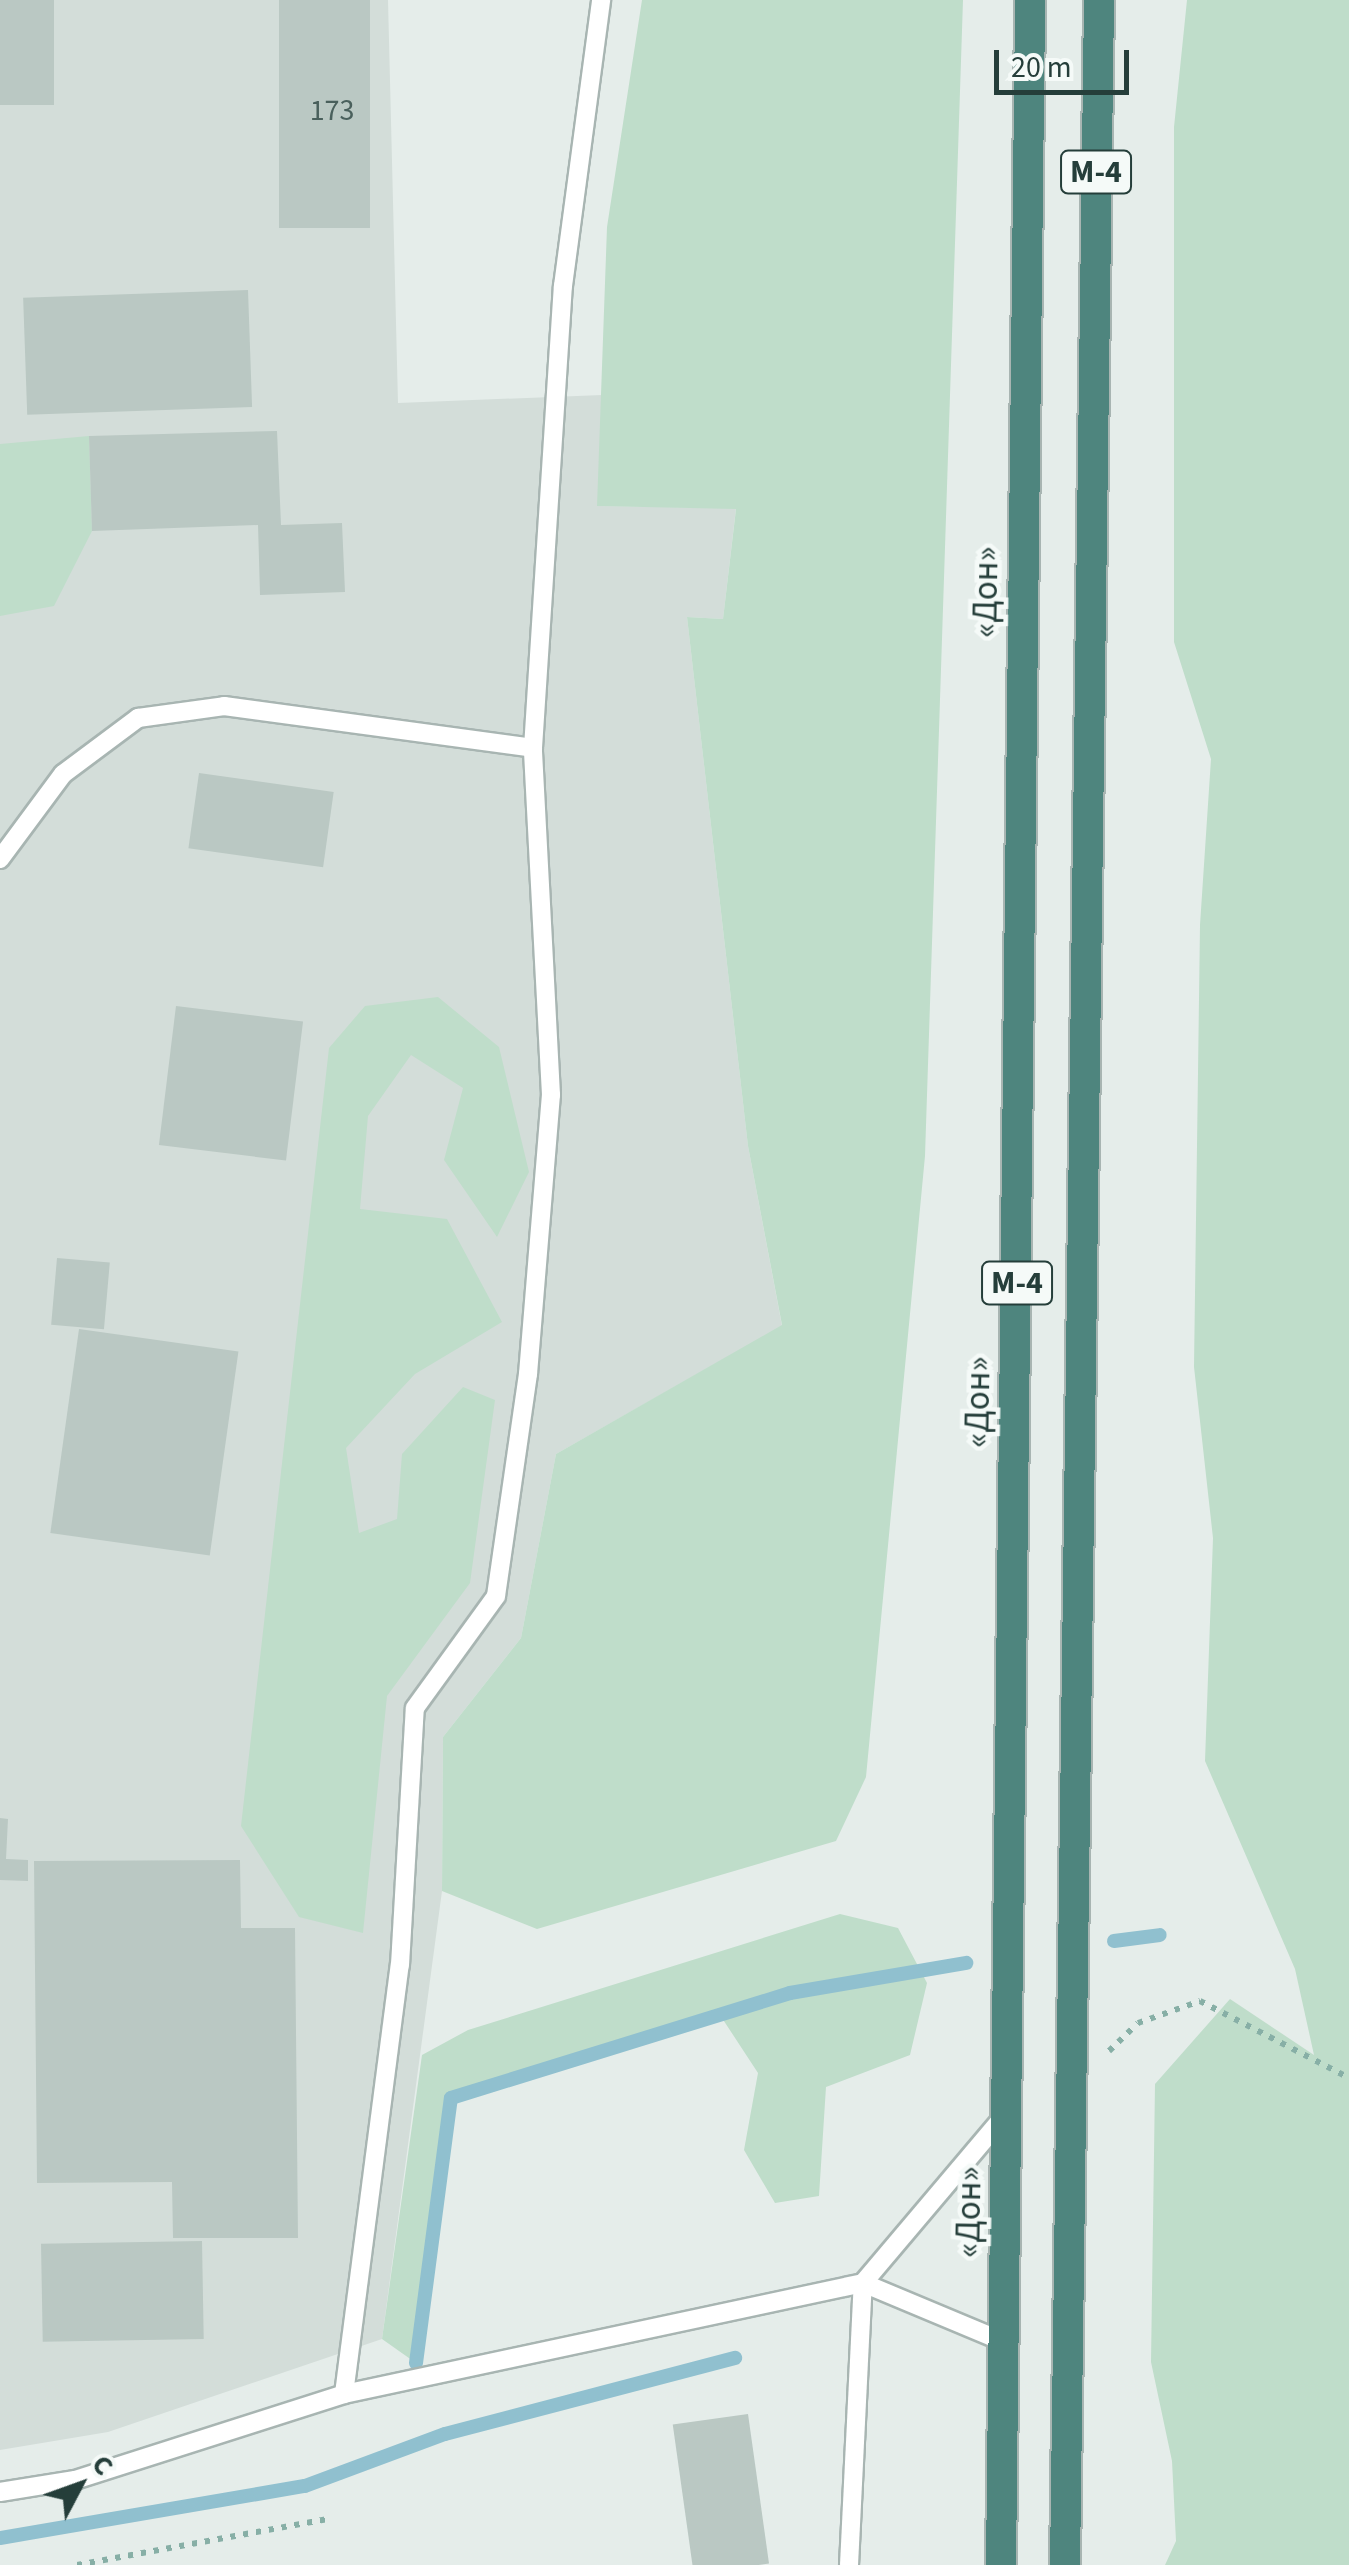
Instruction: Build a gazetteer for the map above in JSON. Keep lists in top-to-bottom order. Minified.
{"streets":{"highway":["М-4","«Дон»"]},"house_numbers":["173"],"scale_bar":"20 m","north":"top right"}
